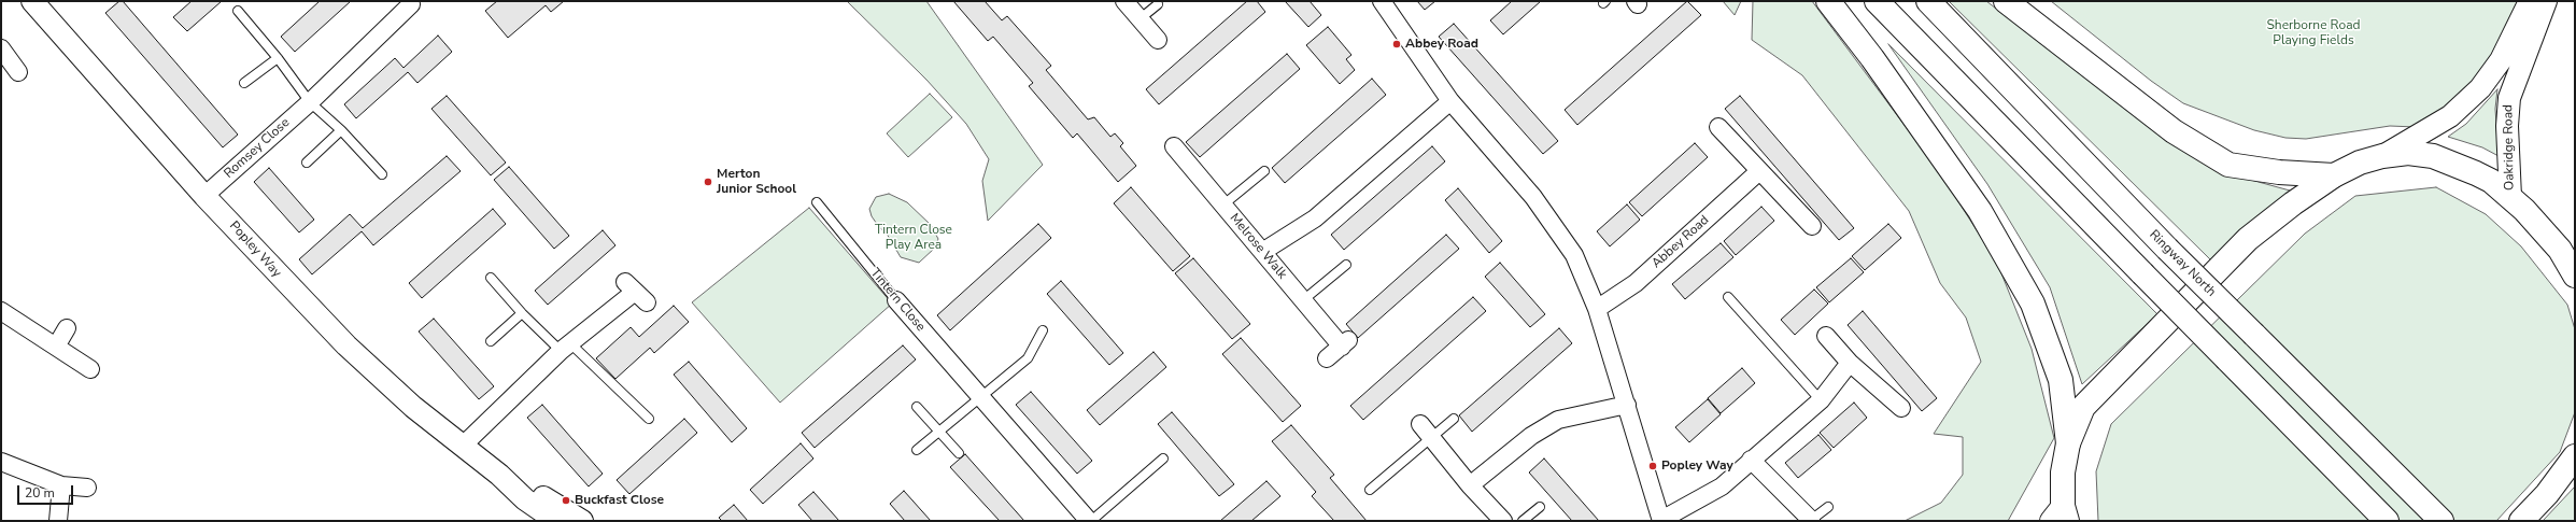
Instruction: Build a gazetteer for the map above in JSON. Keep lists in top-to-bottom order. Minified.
{"streets":{"main road":["Ringway North"],"street":["Oakridge Road","Romsey Close","Abbey Road","Melrose Walk","Popley Way","Tintern Close"]},"crossings":[["Romsey Close","Popley Way"]],"parks":["Sherborne Road Playing Fields","Tintern Close Play Area"],"places":["Abbey Road","Merton Junior School","Popley Way","Buckfast Close"],"scale_bar":"20 m"}
